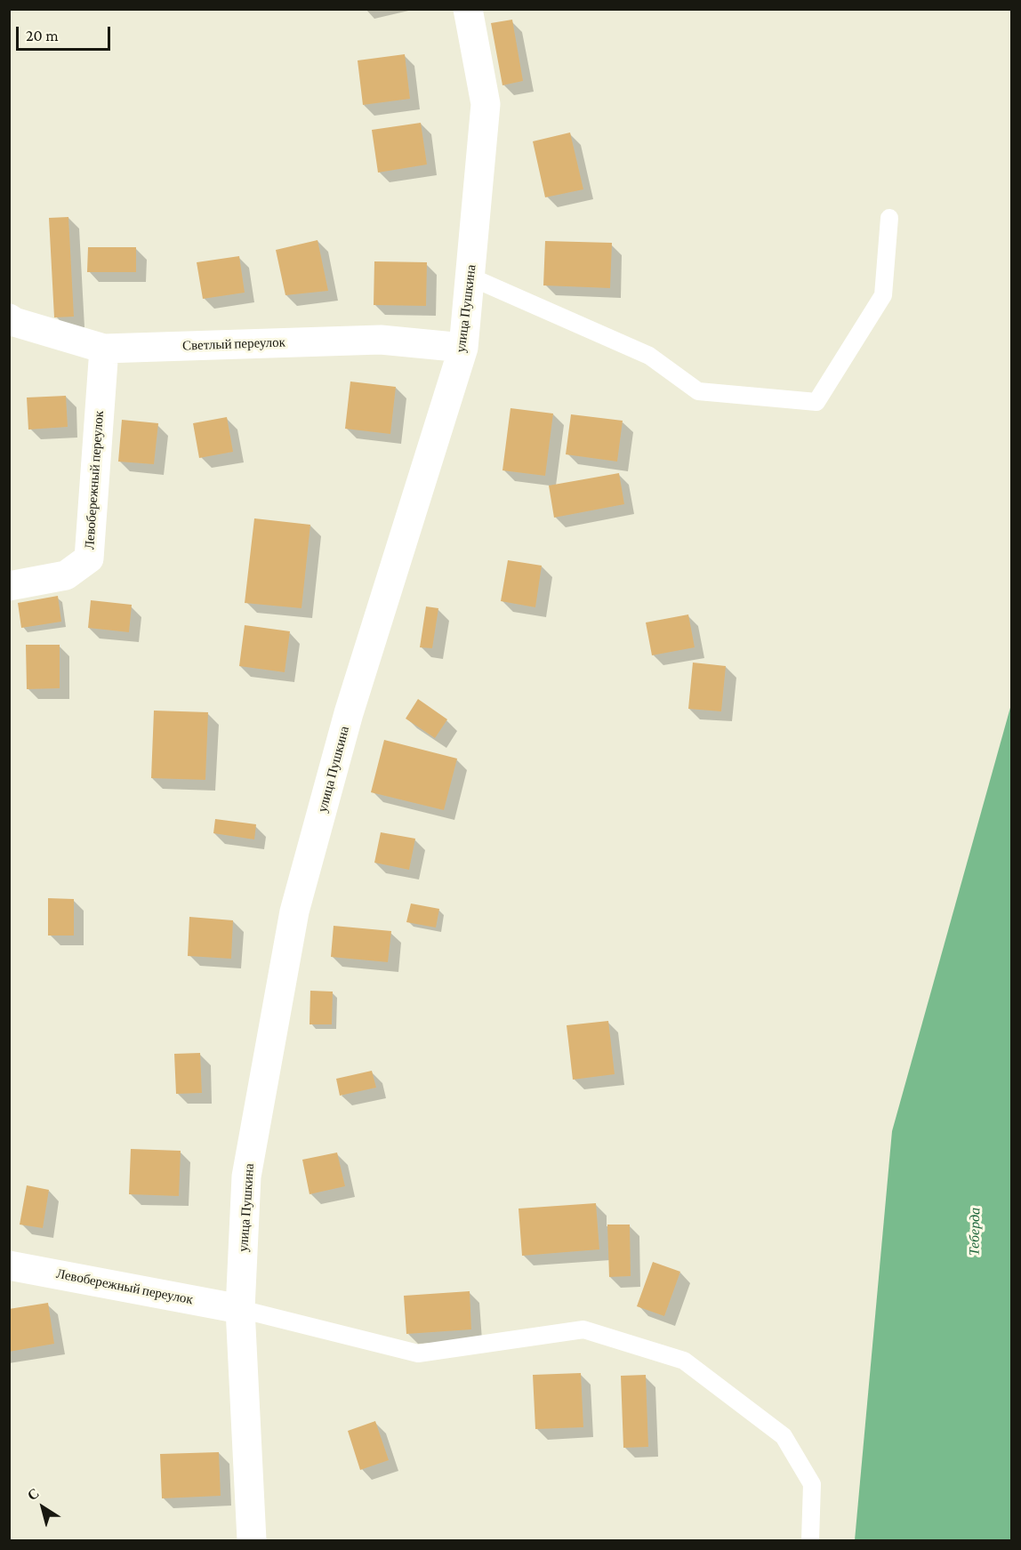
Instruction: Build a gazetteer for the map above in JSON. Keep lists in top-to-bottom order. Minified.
{"streets":{"street":["улица Пушкина","Светлый переулок","Левобережный переулок"]},"crossings":[["улица Пушкина","Светлый переулок"],["улица Пушкина","Левобережный переулок"],["Светлый переулок","Левобережный переулок"]],"water":["Теберда"],"scale_bar":"20 m","north":"top left"}
